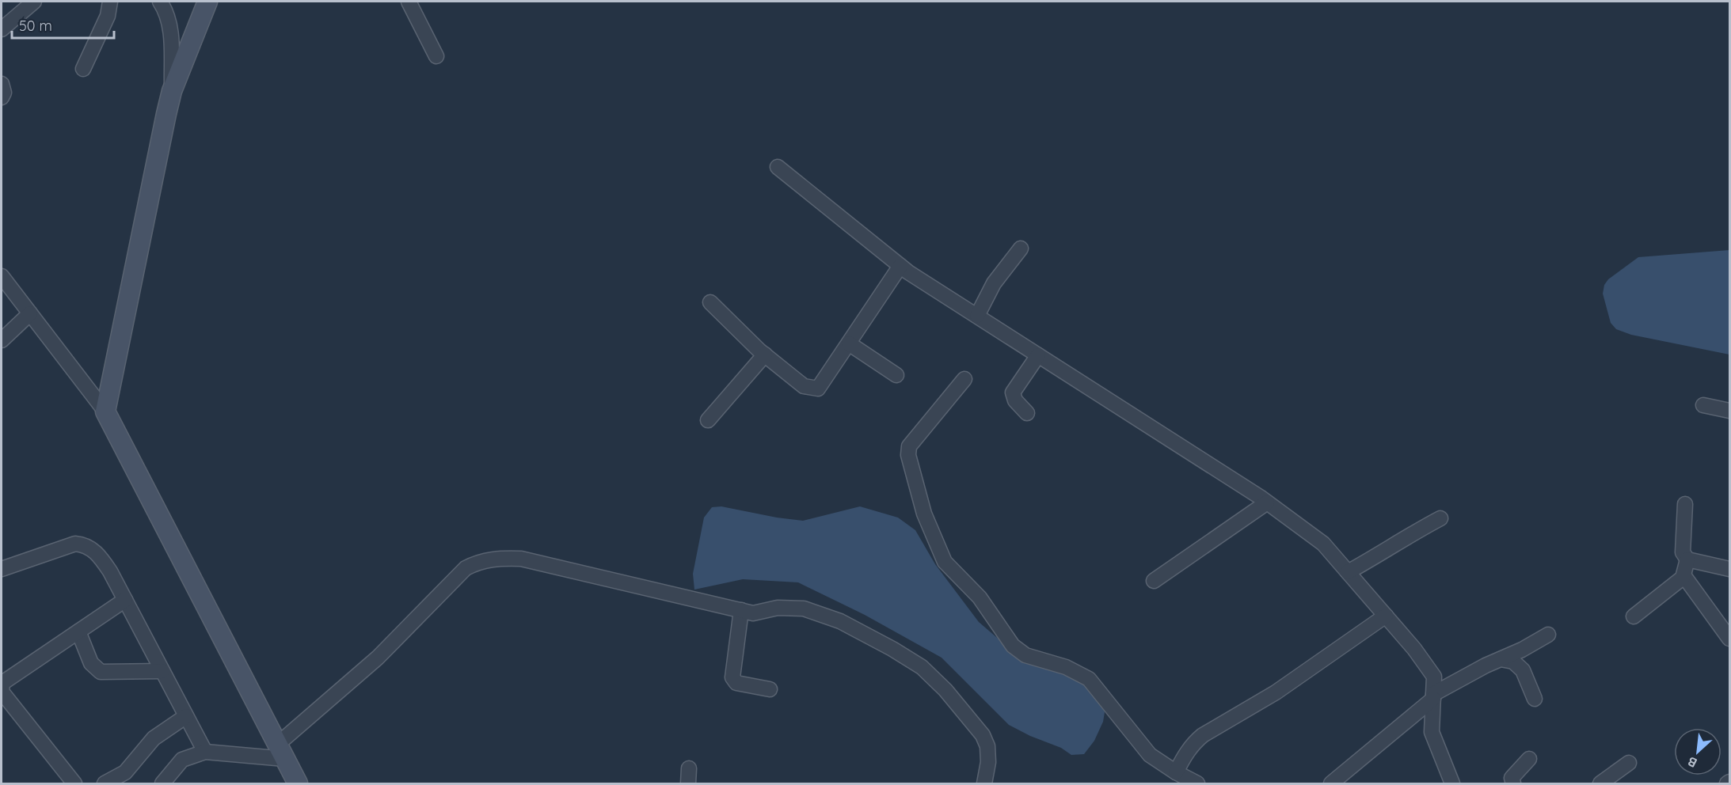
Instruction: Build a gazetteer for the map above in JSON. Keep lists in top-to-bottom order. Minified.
{"scale_bar":"50 m","north":"bottom left"}
